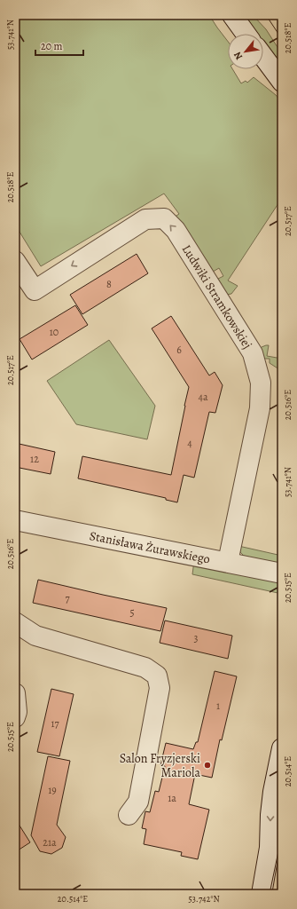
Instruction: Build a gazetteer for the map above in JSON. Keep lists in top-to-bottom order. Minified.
{"streets":{"street":["Ludwiki Stramkowskiej","Stanisława Żurawskiego"]},"crossings":[["Ludwiki Stramkowskiej","Stanisława Żurawskiego"]],"places":["Salon Fryzjerski Mariola"],"house_numbers":["8","10","6","4a","4","12","7","5","3","1","17","19","1a","21a"],"scale_bar":"20 m","north":"bottom left","coordinates":["53.741°N","20.518°E","20.517°E","20.516°E","20.515°E","20.514°E","53.742°N"]}
